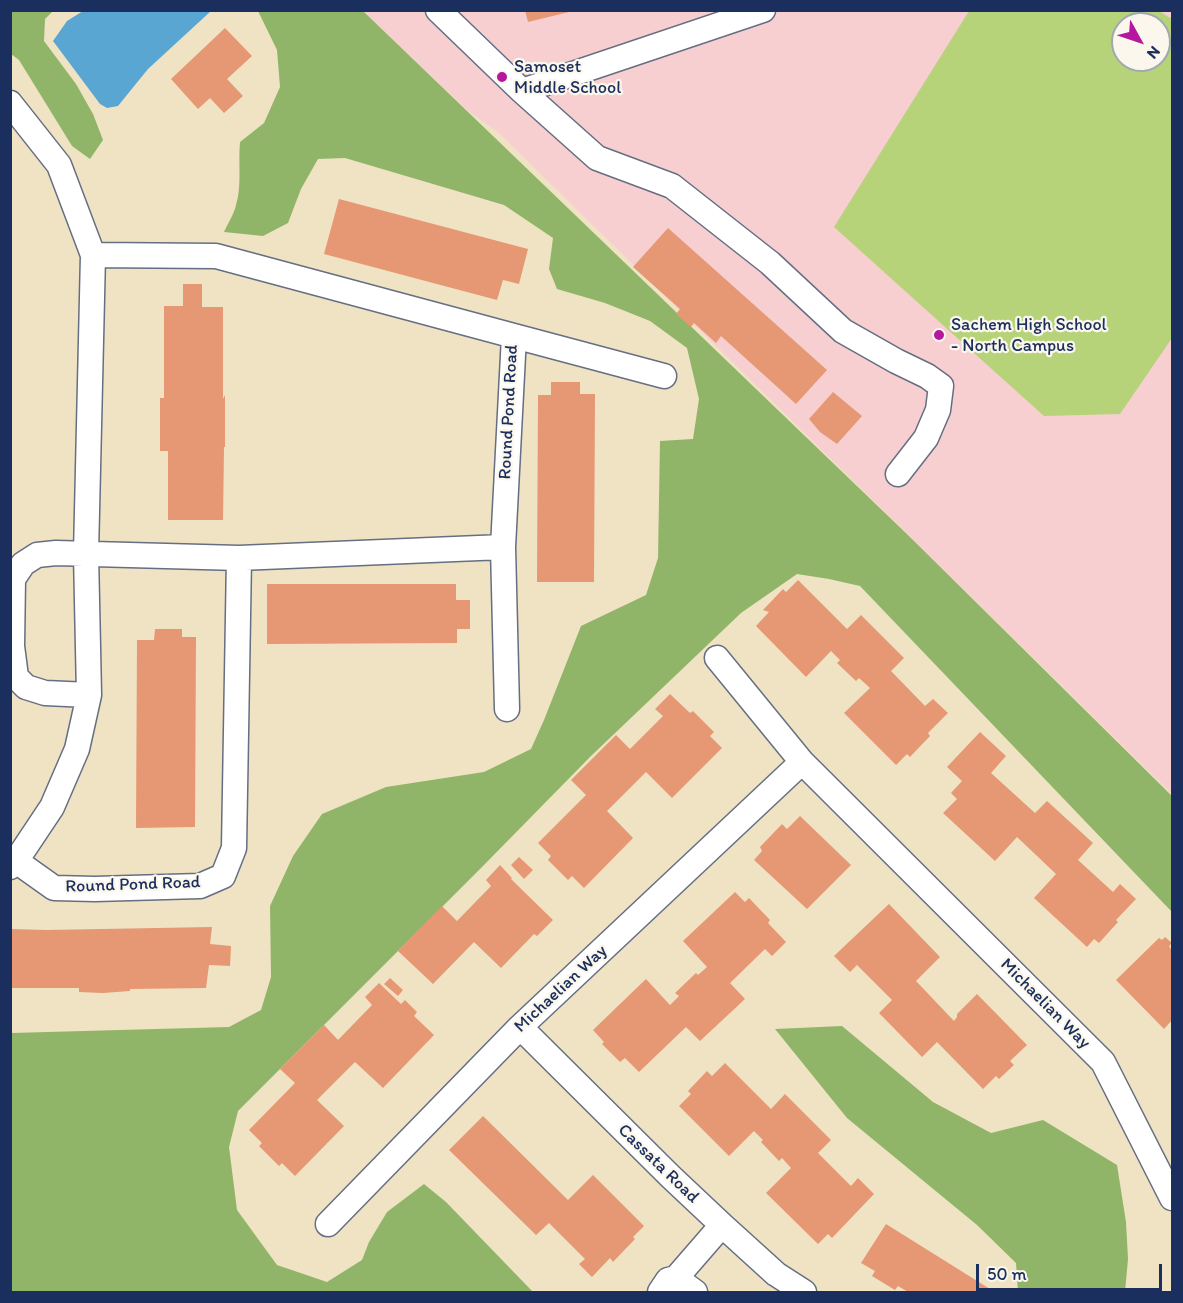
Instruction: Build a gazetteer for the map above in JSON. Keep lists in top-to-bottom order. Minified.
{"streets":{"street":["Round Pond Road","Michaelian Way","Cassata Road"]},"crossings":[["Michaelian Way","Cassata Road"]],"places":["Samoset Middle School","Sachem High School - North Campus"],"scale_bar":"50 m","north":"bottom right"}
